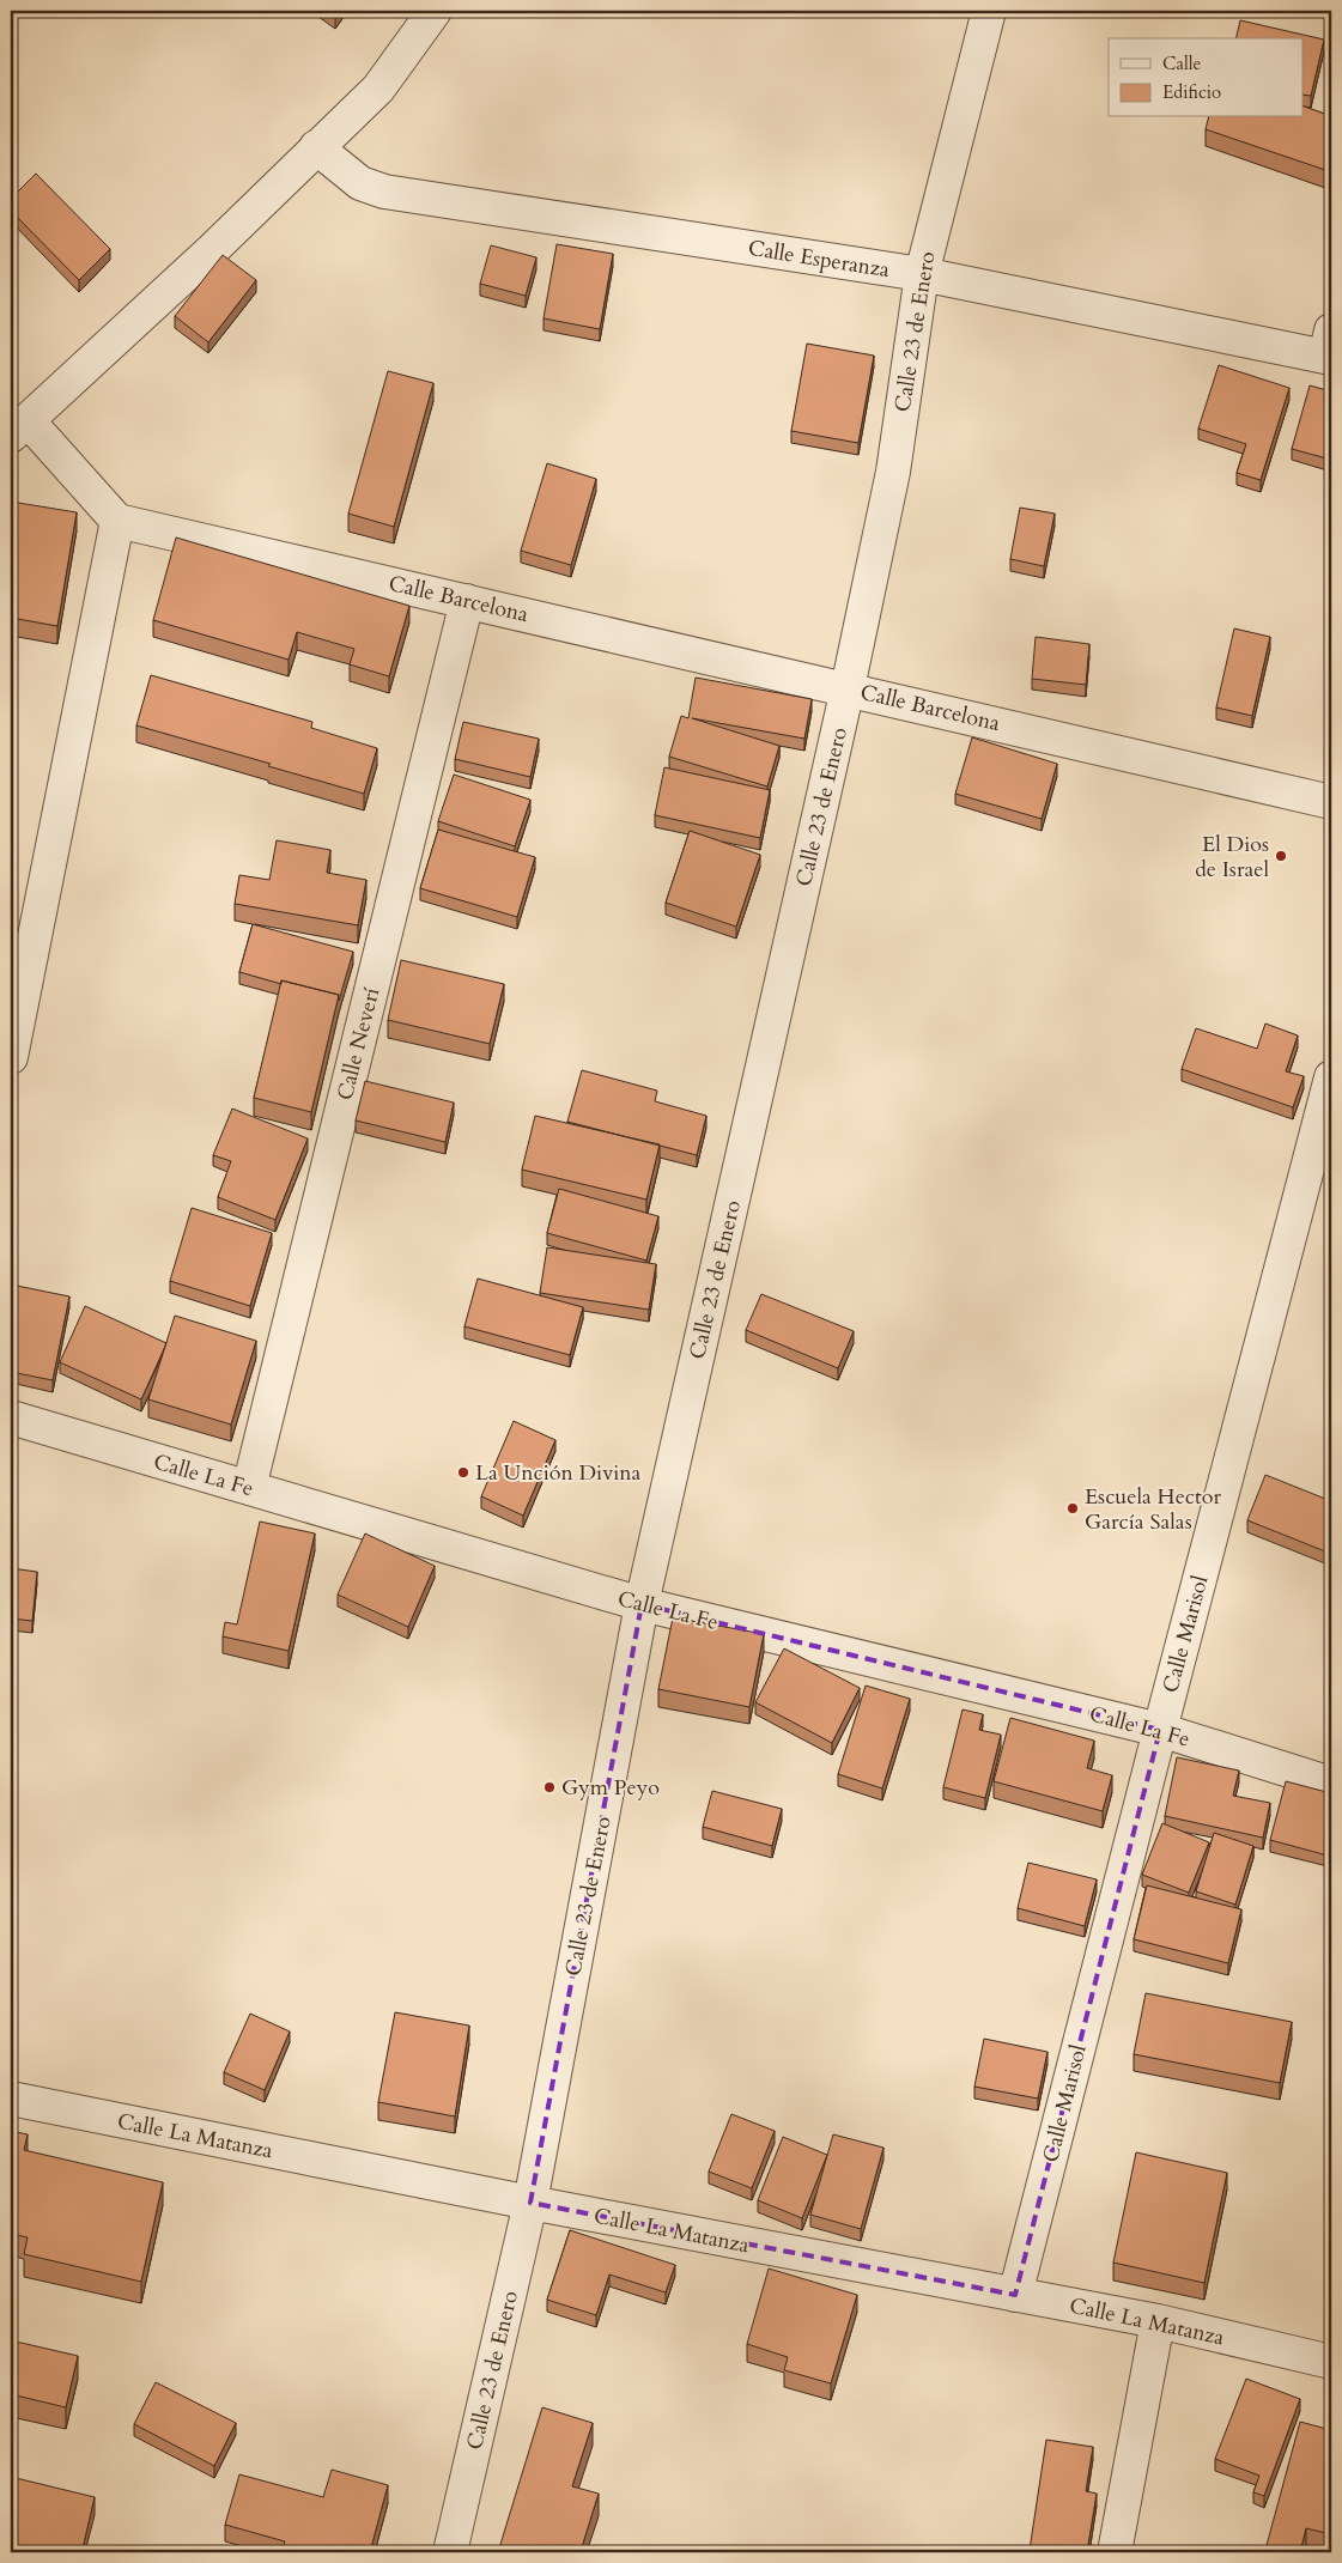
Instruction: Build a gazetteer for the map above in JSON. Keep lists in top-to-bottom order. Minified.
{"streets":{"street":["Calle Esperanza","Calle 23 de Enero","Calle Barcelona","Calle Neverí","Calle La Fe","Calle Marisol","Calle La Matanza"]},"crossings":[["Calle Esperanza","Calle 23 de Enero"],["Calle 23 de Enero","Calle Barcelona"],["Calle 23 de Enero","Calle La Fe"],["Calle 23 de Enero","Calle La Matanza"],["Calle Barcelona","Calle Neverí"],["Calle Neverí","Calle La Fe"],["Calle La Fe","Calle Marisol"],["Calle Marisol","Calle La Matanza"]],"places":["El Dios de Israel","La Unción Divina","Escuela Hector García Salas","Gym Peyo"],"legend":["Calle","Edificio"]}
